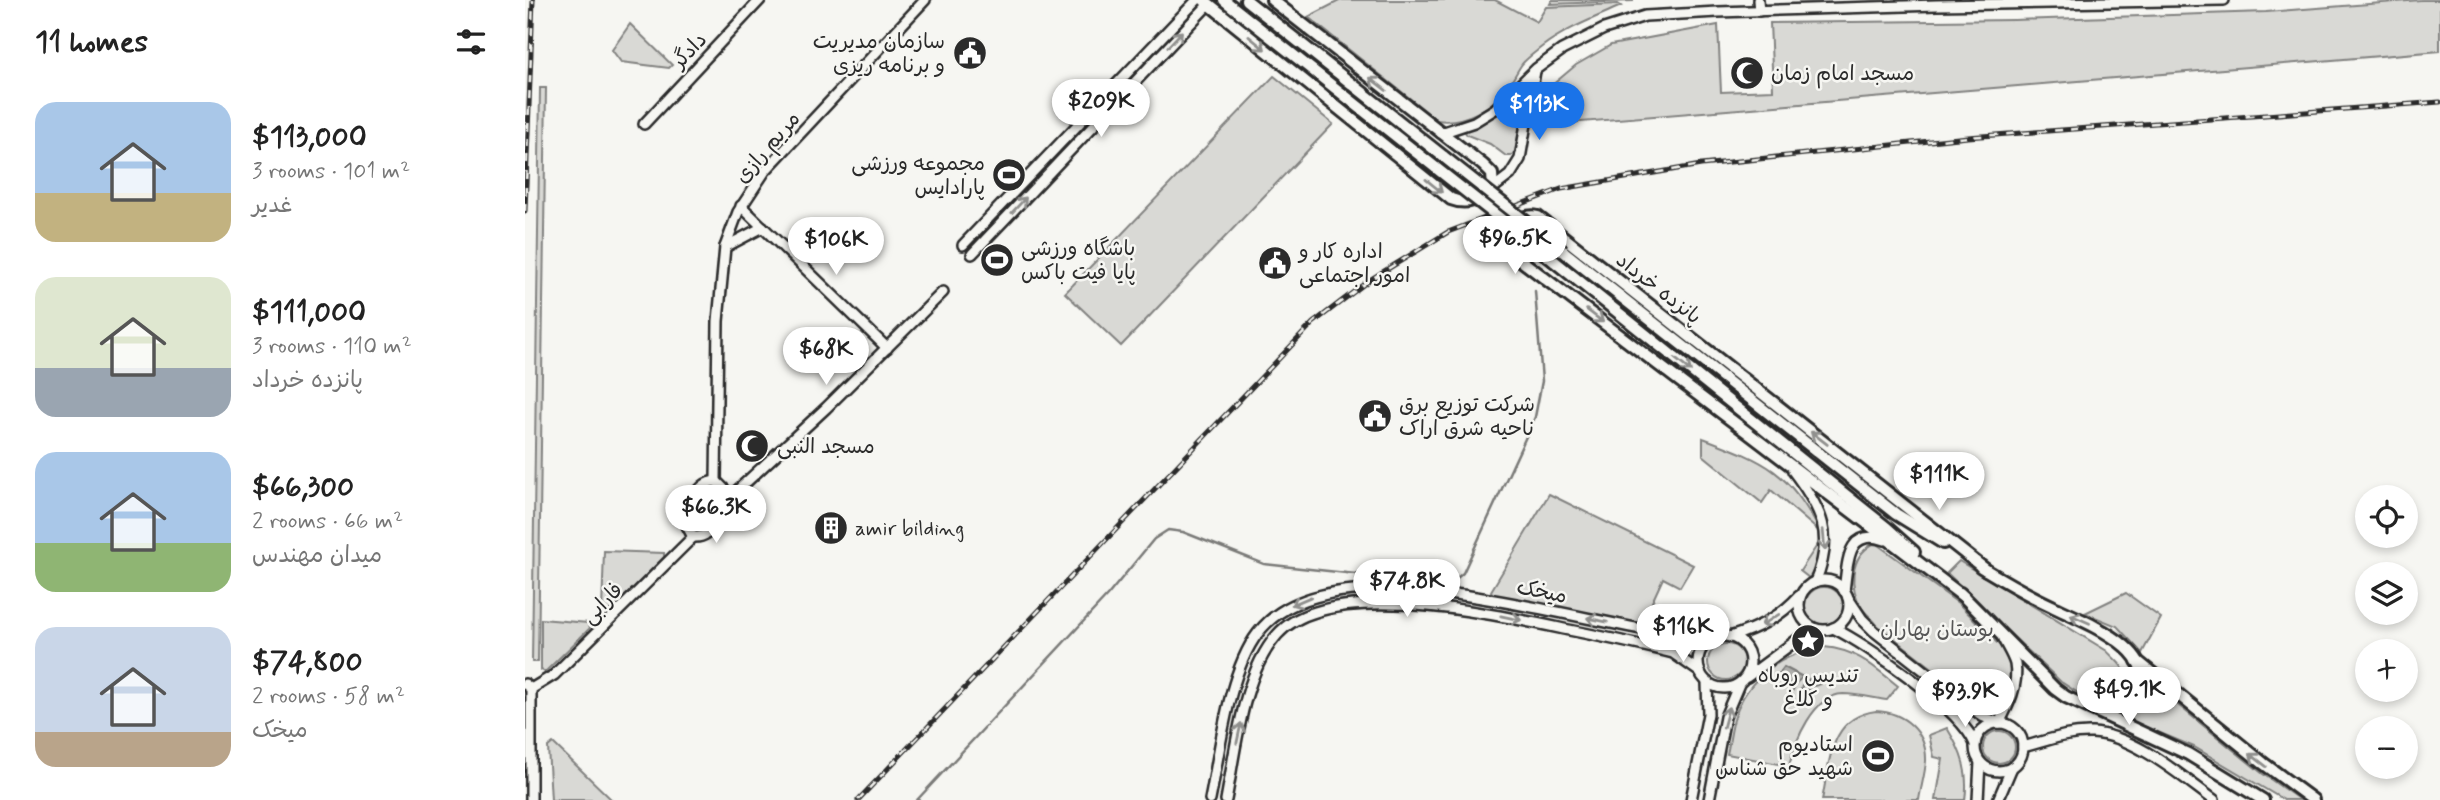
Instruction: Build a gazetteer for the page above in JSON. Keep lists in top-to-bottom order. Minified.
{"streets":{"main road":["پانزده خرداد"],"street":["دادگر","مریم رازی","میخک","فارابی"]},"parks":["بوستان بهاران"],"places":{"public building":["سازمان مدیریت و برنامه ریزی","اداره کار و امور اجتماعی","شرکت توزیع برق ناحیه شرق اراک"],"mosque":["مسجد امام زمان","مسجد النبی"],"sports":["مجموعه ورزشی پارادایس","باشگاه ورزشی پایا فیت باکس","استادیوم شهید حق شناس"],"building":["amir bilding"],"place":["تندیس روباه و کلاغ"]},"page":{"heading":"11 homes","price":["$209K","$113K","$96.5K","$106K","$68K","$111K","$66.3K","$74.8K","$116K","$49.1K","$93.9K"],"list":[{"name":"$113,000","note":"3 rooms · 101 m² · غدیر"},{"name":"$111,000","note":"3 rooms · 110 m² · پانزده خرداد"},{"name":"$66,300","note":"2 rooms · 66 m² · میدان مهندس"},{"name":"$74,800","note":"2 rooms · 58 m² · میخک"}],"map_buttons":["+","−"]}}
